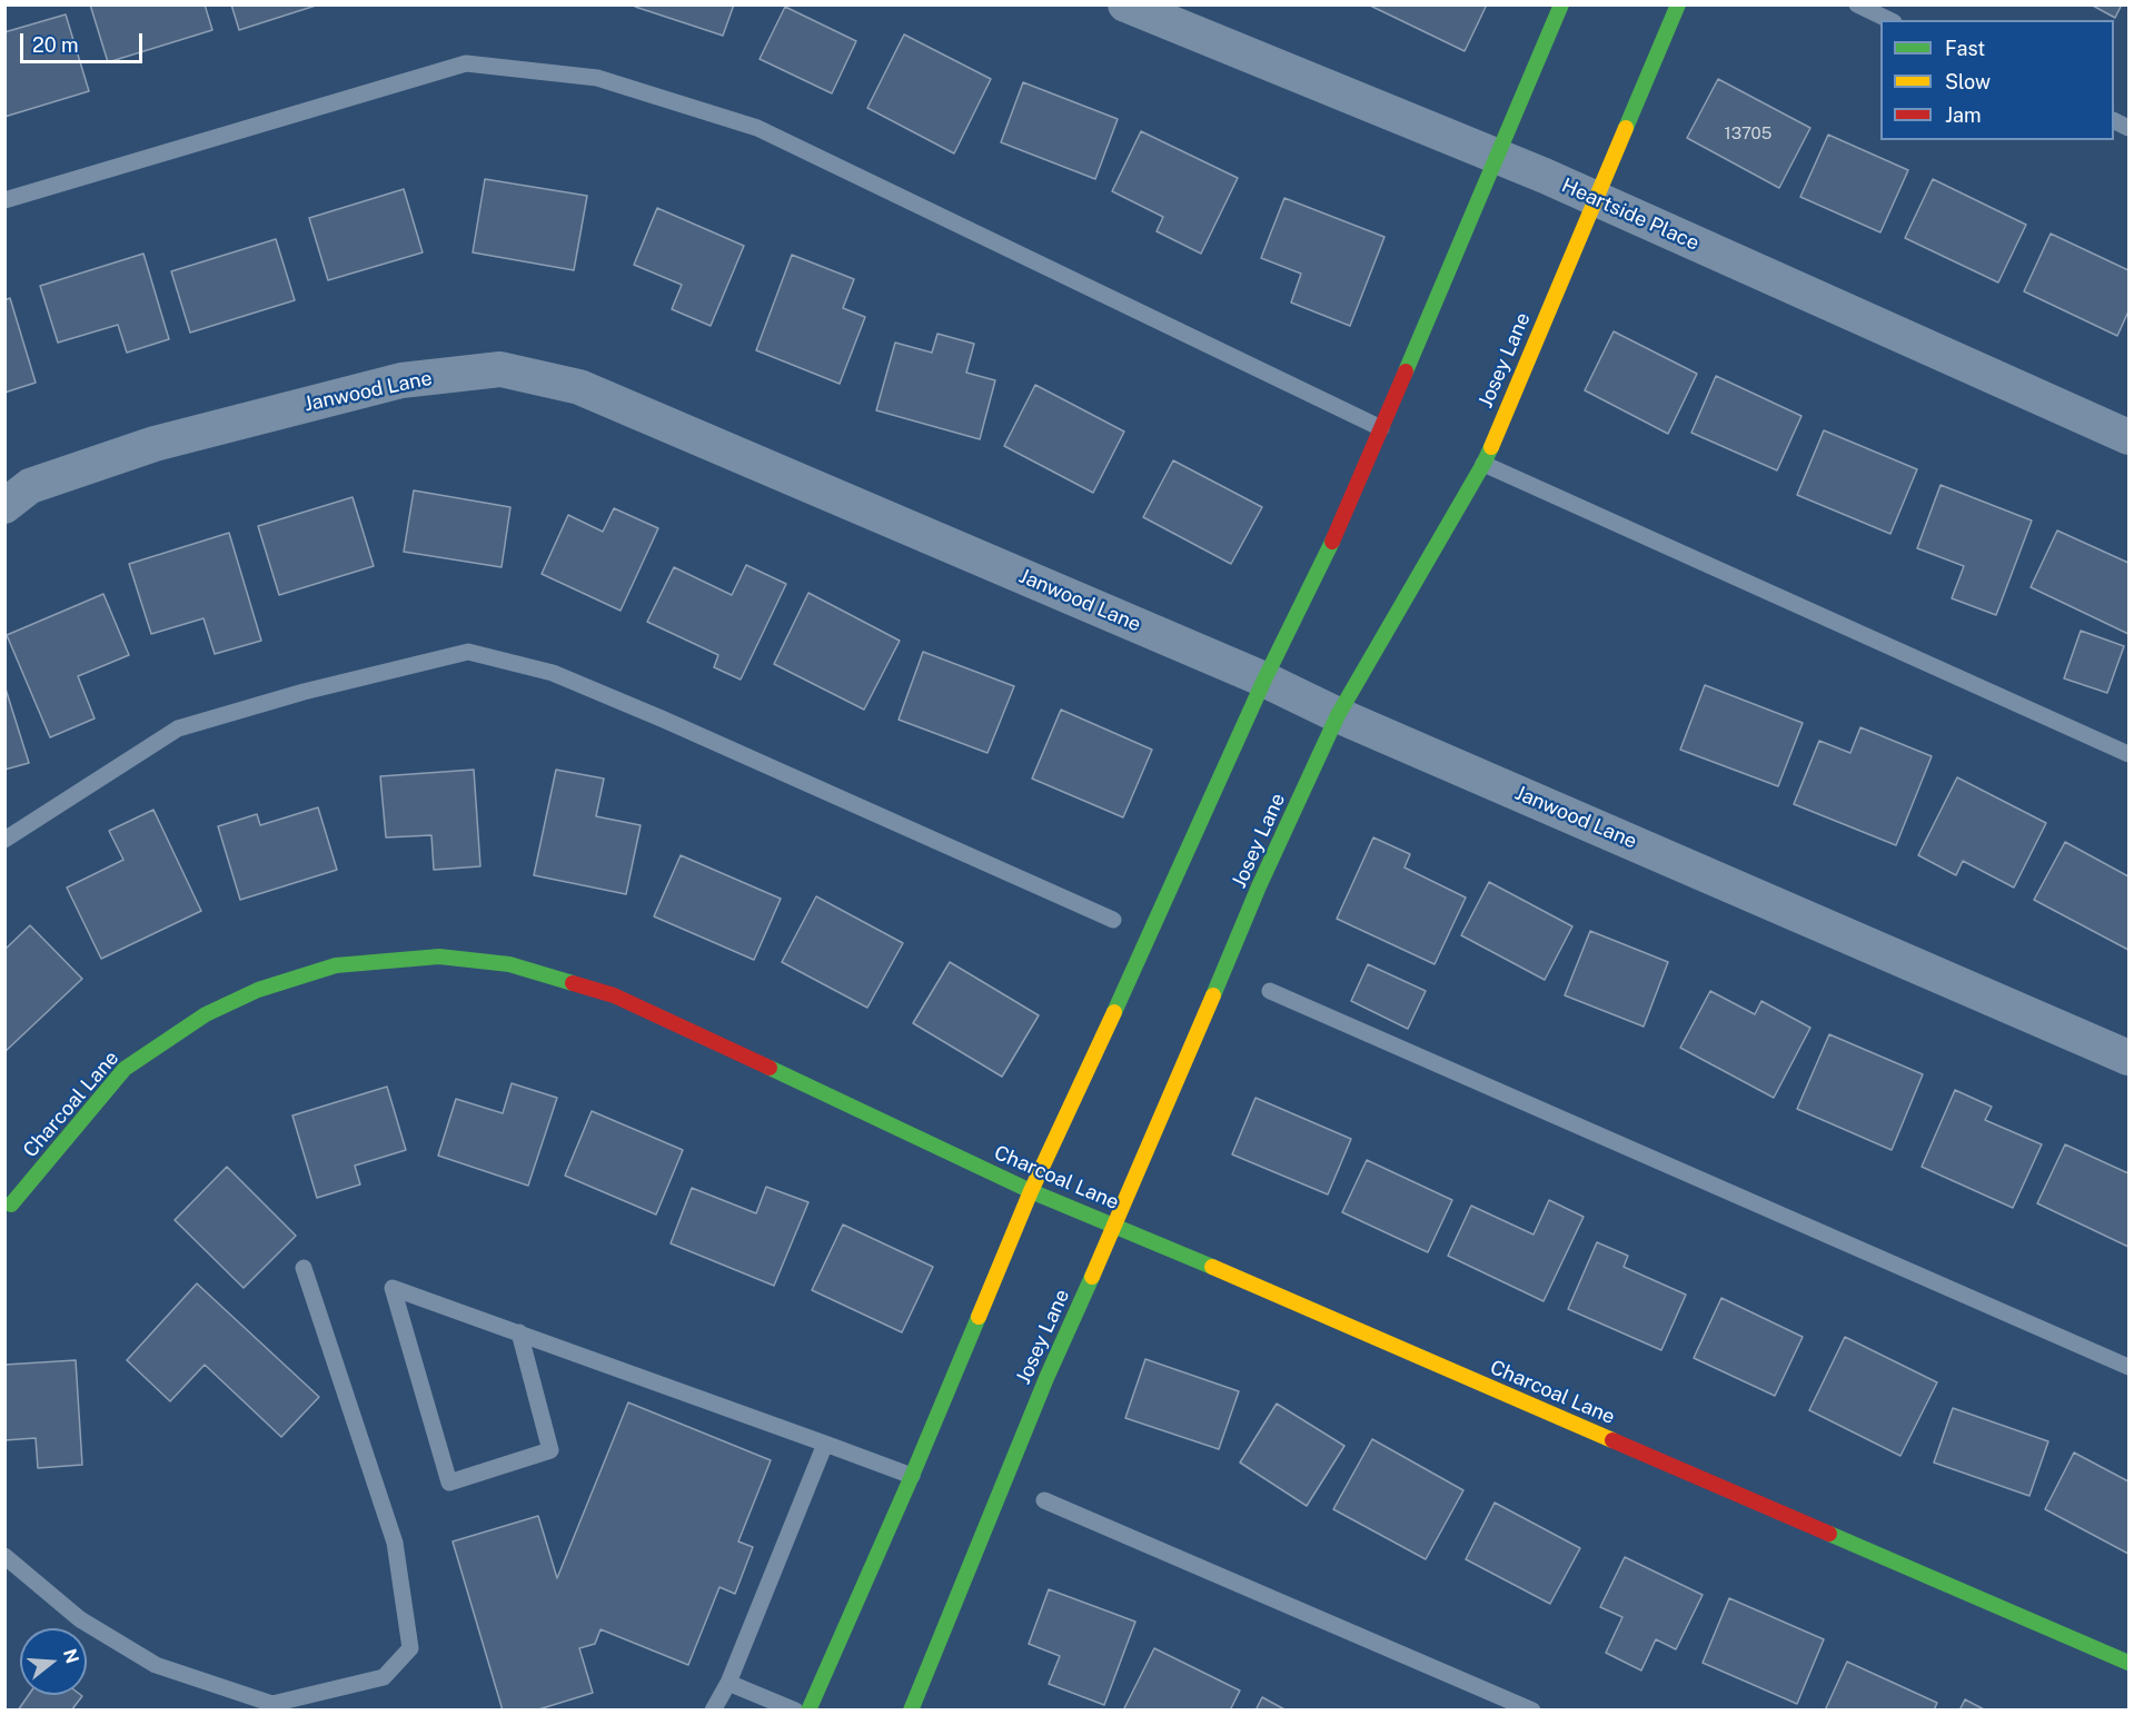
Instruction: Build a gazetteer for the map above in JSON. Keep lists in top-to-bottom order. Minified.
{"streets":{"main road":["Josey Lane","Charcoal Lane"],"street":["Heartside Place","Janwood Lane"]},"crossings":[["Heartside Place","Josey Lane"],["Josey Lane","Janwood Lane"],["Josey Lane","Charcoal Lane"]],"house_numbers":["13705"],"legend":["Fast","Slow","Jam"],"scale_bar":"20 m","north":"right"}
